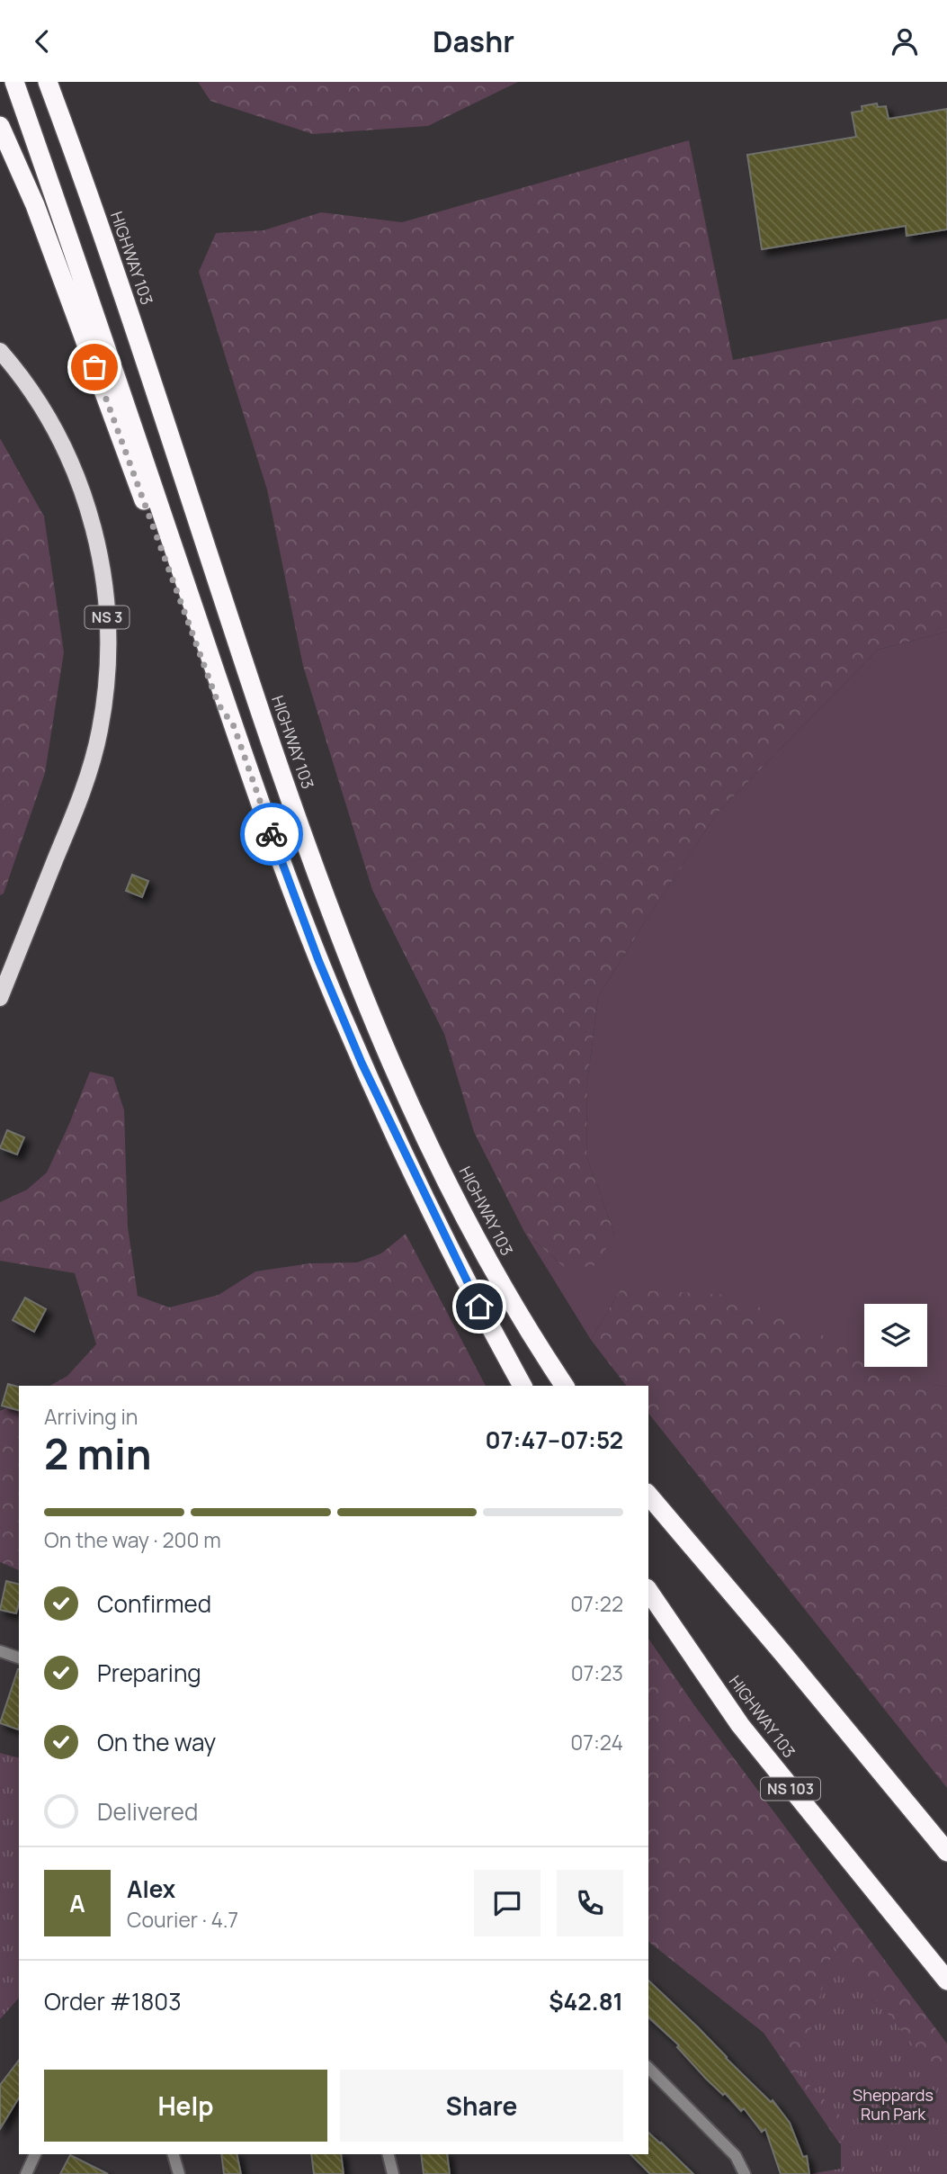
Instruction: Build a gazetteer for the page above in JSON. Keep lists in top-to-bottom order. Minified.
{"streets":{"highway":["HIGHWAY 103","NS 103"],"main road":["NS 3"]},"parks":["Sheppards Run Park"],"page":{"header":"Dashr","heading":["2 min","Arriving in","07:47–07:52"],"panel":["Alex","Courier · 4.7","Order #1803","$42.81"],"bar":"On the way · 200 m","list":[["Confirmed","07:22"],["Preparing","07:23"],["On the way","07:24"],"Delivered"],"round":"A","buttons":["Help","Share"]}}
